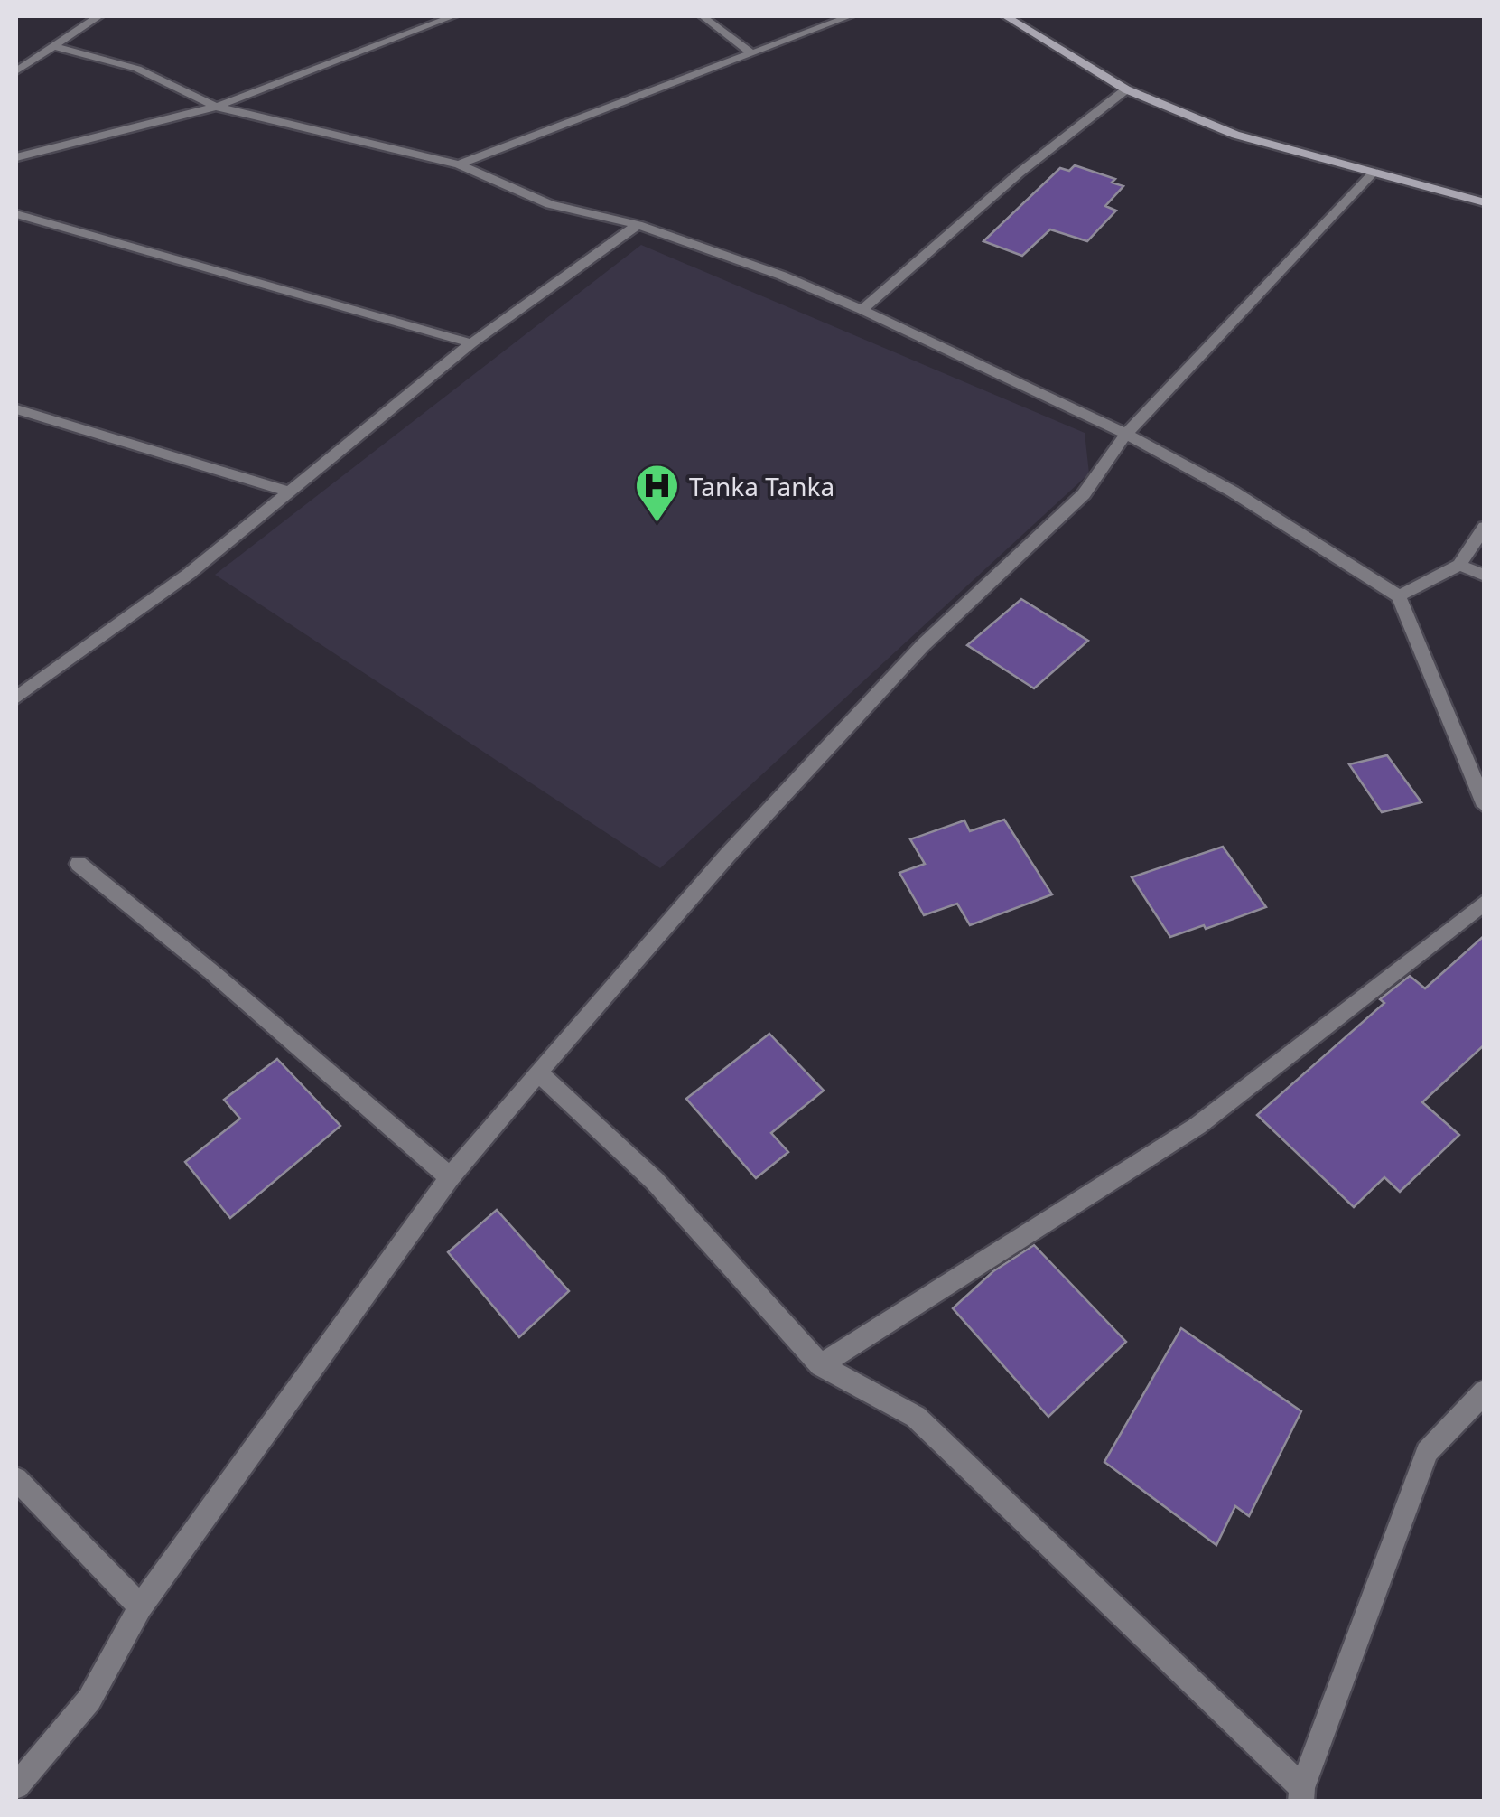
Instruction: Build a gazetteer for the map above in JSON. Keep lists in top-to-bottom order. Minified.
{"places":{"hospital":["Tanka Tanka"]}}
